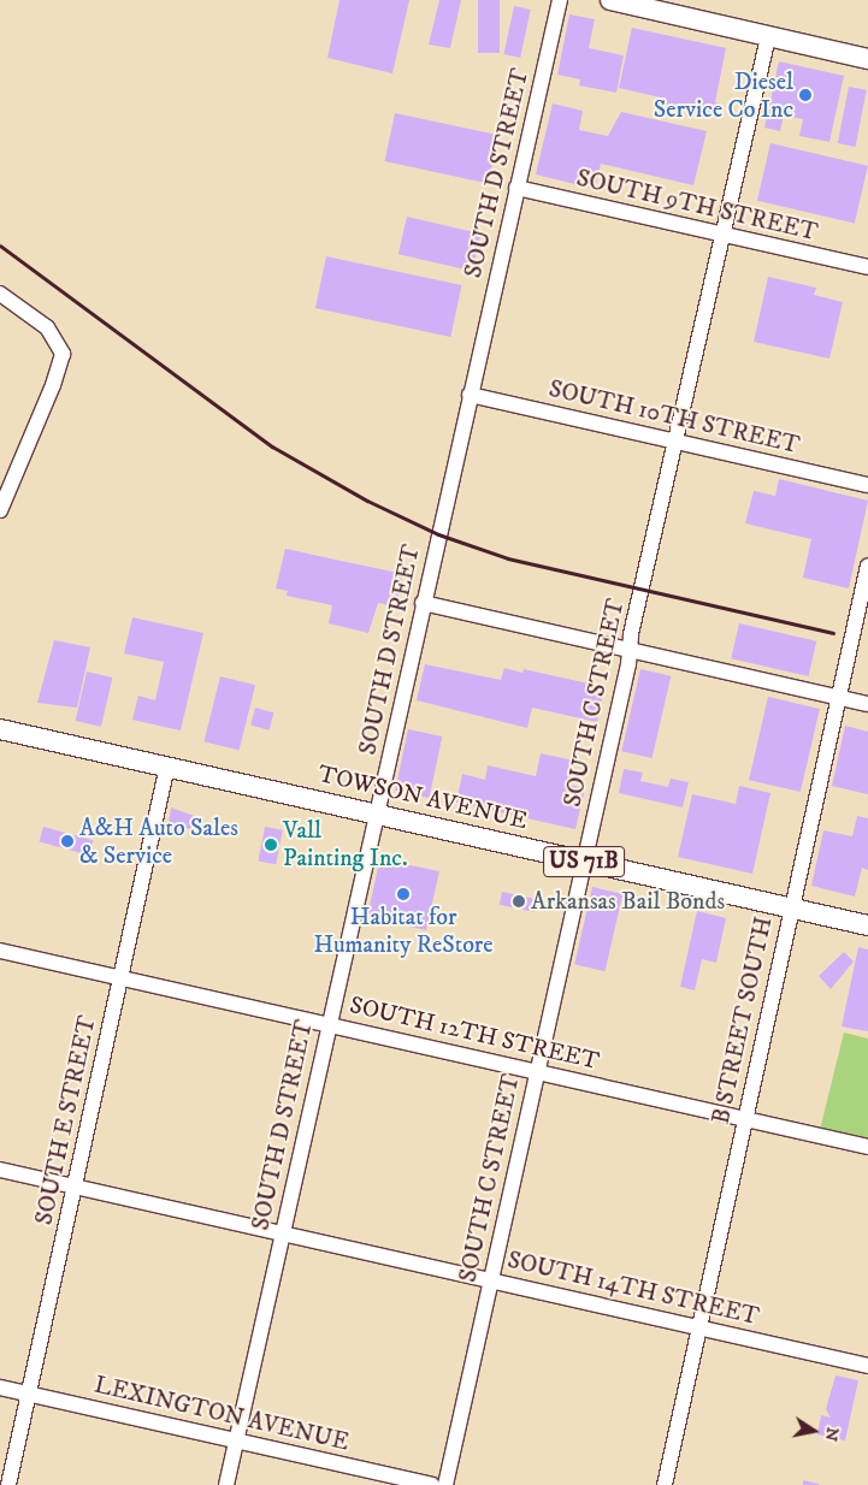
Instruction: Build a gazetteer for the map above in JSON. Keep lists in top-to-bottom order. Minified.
{"streets":{"main road":["TOWSON AVENUE","US 71B"],"street":["SOUTH D STREET","SOUTH 9TH STREET","SOUTH 10TH STREET","SOUTH C STREET","B STREET SOUTH","SOUTH 12TH STREET","SOUTH E STREET","SOUTH 14TH STREET","LEXINGTON AVENUE"]},"crossings":[["SOUTH D STREET","SOUTH 9TH STREET"],["SOUTH D STREET","SOUTH 10TH STREET"],["SOUTH D STREET","TOWSON AVENUE"],["SOUTH D STREET","SOUTH 12TH STREET"],["SOUTH D STREET","SOUTH 14TH STREET"],["SOUTH D STREET","LEXINGTON AVENUE"],["SOUTH 9TH STREET","SOUTH C STREET"],["SOUTH 10TH STREET","SOUTH C STREET"],["SOUTH C STREET","TOWSON AVENUE"],["SOUTH C STREET","SOUTH 12TH STREET"],["SOUTH C STREET","SOUTH 14TH STREET"],["TOWSON AVENUE","B STREET SOUTH"],["TOWSON AVENUE","SOUTH E STREET"],["B STREET SOUTH","SOUTH 12TH STREET"],["B STREET SOUTH","SOUTH 14TH STREET"],["SOUTH 12TH STREET","SOUTH E STREET"],["SOUTH E STREET","SOUTH 14TH STREET"],["SOUTH E STREET","LEXINGTON AVENUE"]],"places":["Diesel Service Co Inc","A&H Auto Sales & Service","Vall Painting Inc.","Habitat for Humanity ReStore","Arkansas Bail Bonds"],"north":"right"}
